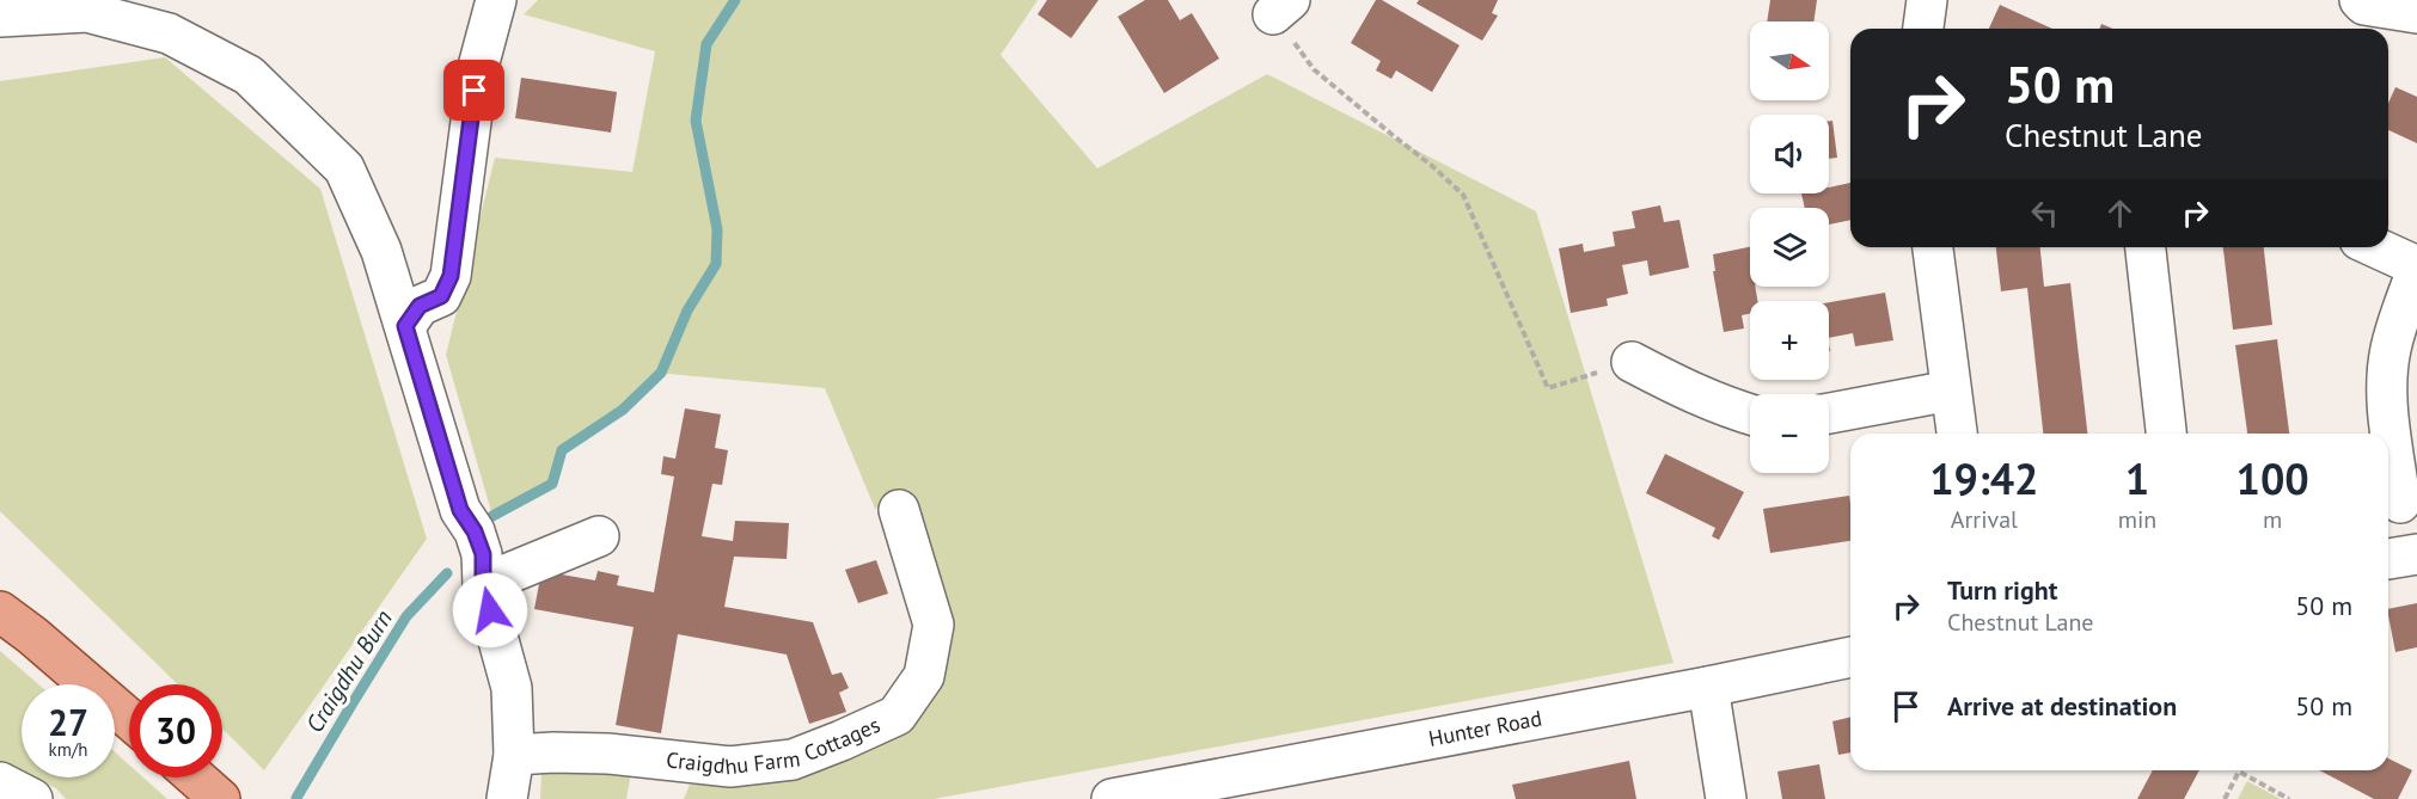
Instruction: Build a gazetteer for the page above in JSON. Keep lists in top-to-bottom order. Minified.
{"streets":{"street":["Hunter Road","Craigdhu Farm Cottages"]},"water":["Craigdhu Burn"],"north":"right","page":{"map_buttons":["+","−"],"turn":["50 m","Chestnut Lane"],"eta":["19:42","Arrival","1","min","100","m"],"list":[{"name":"Turn right","note":"Chestnut Lane","value":"50 m"},{"name":"Arrive at destination","value":"50 m"}],"speed":"27 km/h","limit":"30"}}
